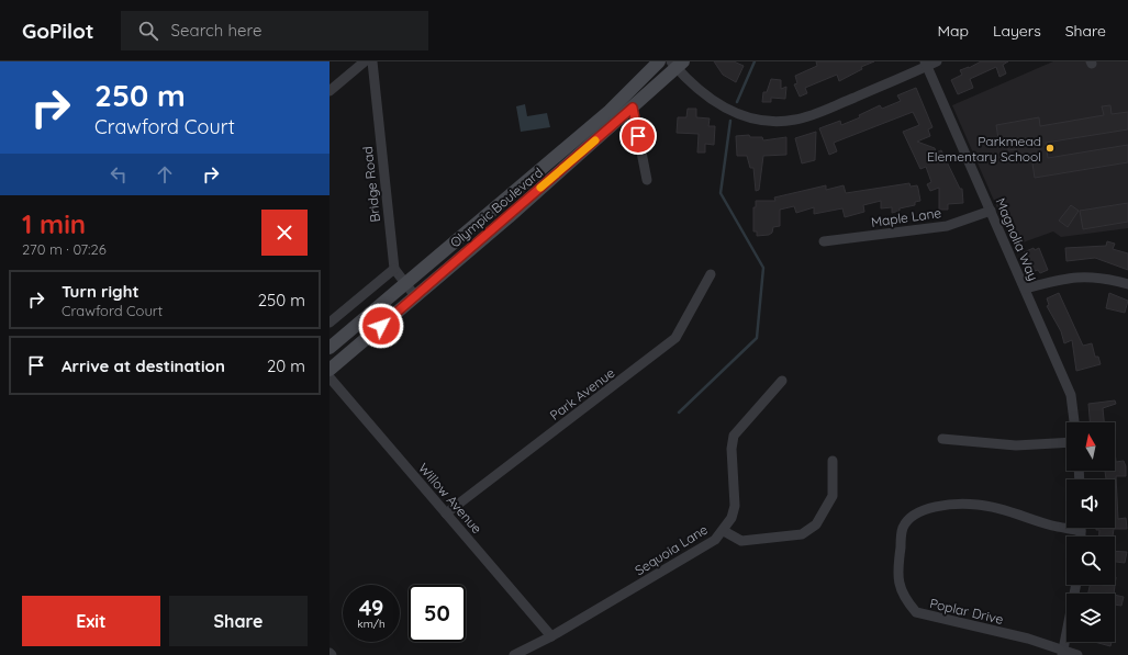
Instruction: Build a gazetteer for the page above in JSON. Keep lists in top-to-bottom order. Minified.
{"streets":{"main road":["Olympic Boulevard"],"street":["Bridge Road","Maple Lane","Magnolia Way","Park Avenue","Willow Avenue","Sequoia Lane","Poplar Drive"]},"crossings":[["Bridge Road","Olympic Boulevard"],["Maple Lane","Magnolia Way"],["Park Avenue","Willow Avenue"],["Willow Avenue","Sequoia Lane"]],"places":["Parkmead Elementary School"],"north":"top","page":{"header":"GoPilot","search":"Search here","nav":["Map","Layers","Share"],"turn":["250 m","Crawford Court"],"heading":["1 min","270 m · 07:26"],"list":[{"name":"Turn right","note":"Crawford Court","value":"250 m"},{"name":"Arrive at destination","value":"20 m"}],"speed":"49 km/h","limit":"50","buttons":["Exit","Share"]}}
